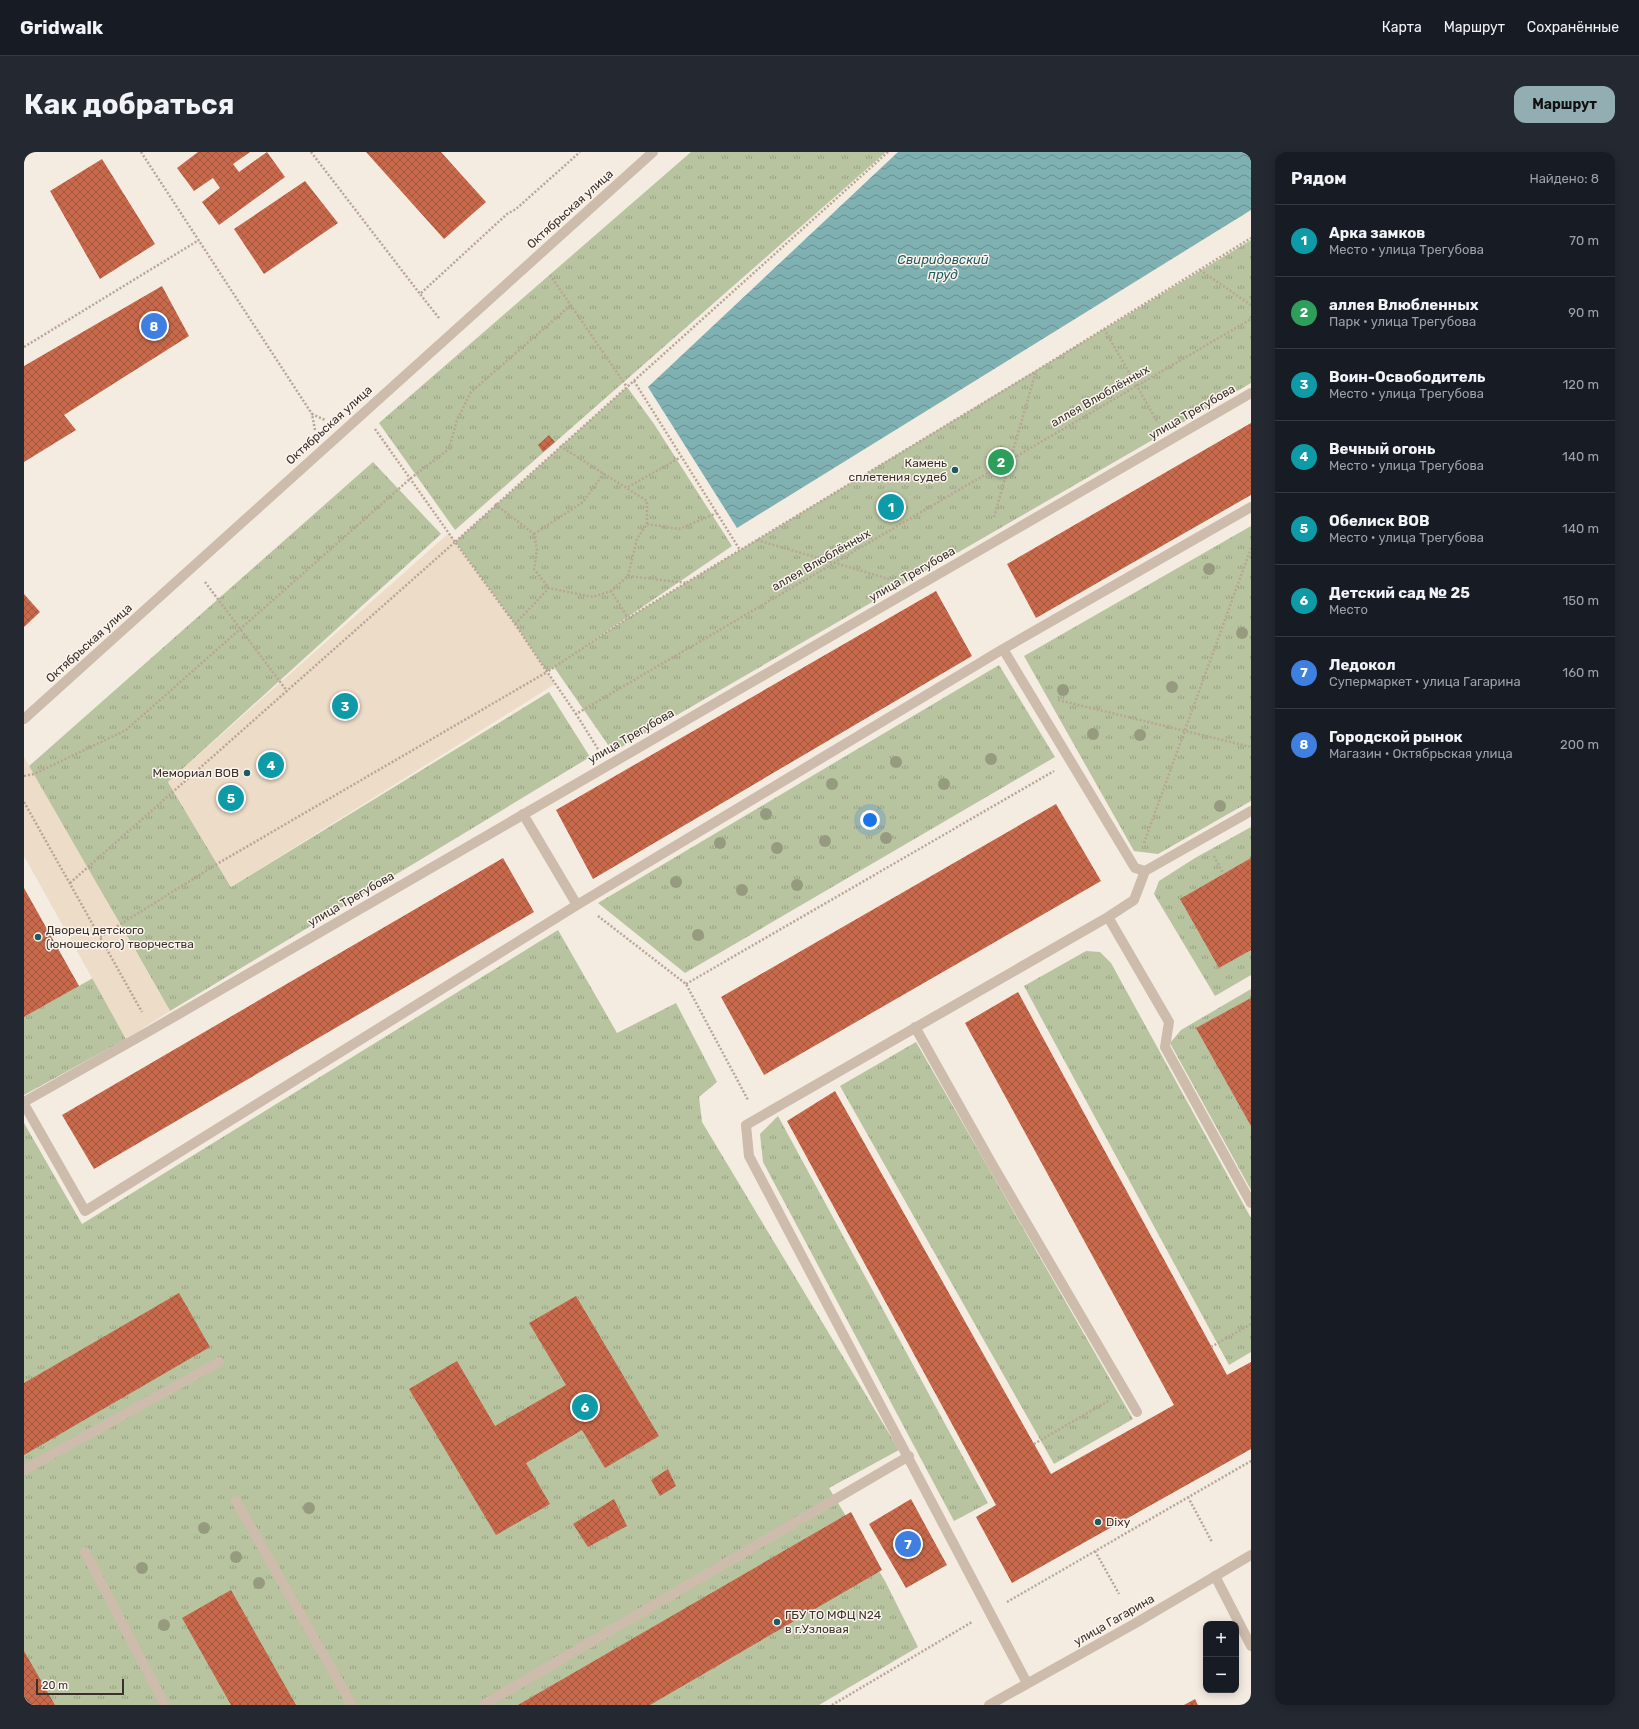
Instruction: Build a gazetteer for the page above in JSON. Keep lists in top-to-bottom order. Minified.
{"streets":{"street":["Октябрьская улица","улица Трегубова","улица Гагарина"],"path":["аллея Влюблённых"]},"water":["Свиридовский пруд"],"places":["Камень сплетения судеб","Мемориал ВОВ","Дворец детского (юношеского) творчества","Dixy","ГБУ ТО МФЦ N24 в г.Узловая"],"scale_bar":"20 m","page":{"header":"Gridwalk","nav":["Карта","Маршрут","Сохранённые"],"buttons":"Маршрут","title":"Как добраться","heading":["Рядом","Найдено: 8"],"list":[{"mark":"1","name":"Арка замков","note":"Место · улица Трегубова","value":"70 m"},{"mark":"2","name":"аллея Влюбленных","note":"Парк · улица Трегубова","value":"90 m"},{"mark":"3","name":"Воин-Освободитель","note":"Место · улица Трегубова","value":"120 m"},{"mark":"4","name":"Вечный огонь","note":"Место · улица Трегубова","value":"140 m"},{"mark":"5","name":"Обелиск ВОВ","note":"Место · улица Трегубова","value":"140 m"},{"mark":"6","name":"Детский сад № 25","note":"Место","value":"150 m"},{"mark":"7","name":"Ледокол","note":"Супермаркет · улица Гагарина","value":"160 m"},{"mark":"8","name":"Городской рынок","note":"Магазин · Октябрьская улица","value":"200 m"}],"pins":["8","2","1","3","4","5","6","7"],"map_buttons":["+","−"],"scale":"20 m"}}
